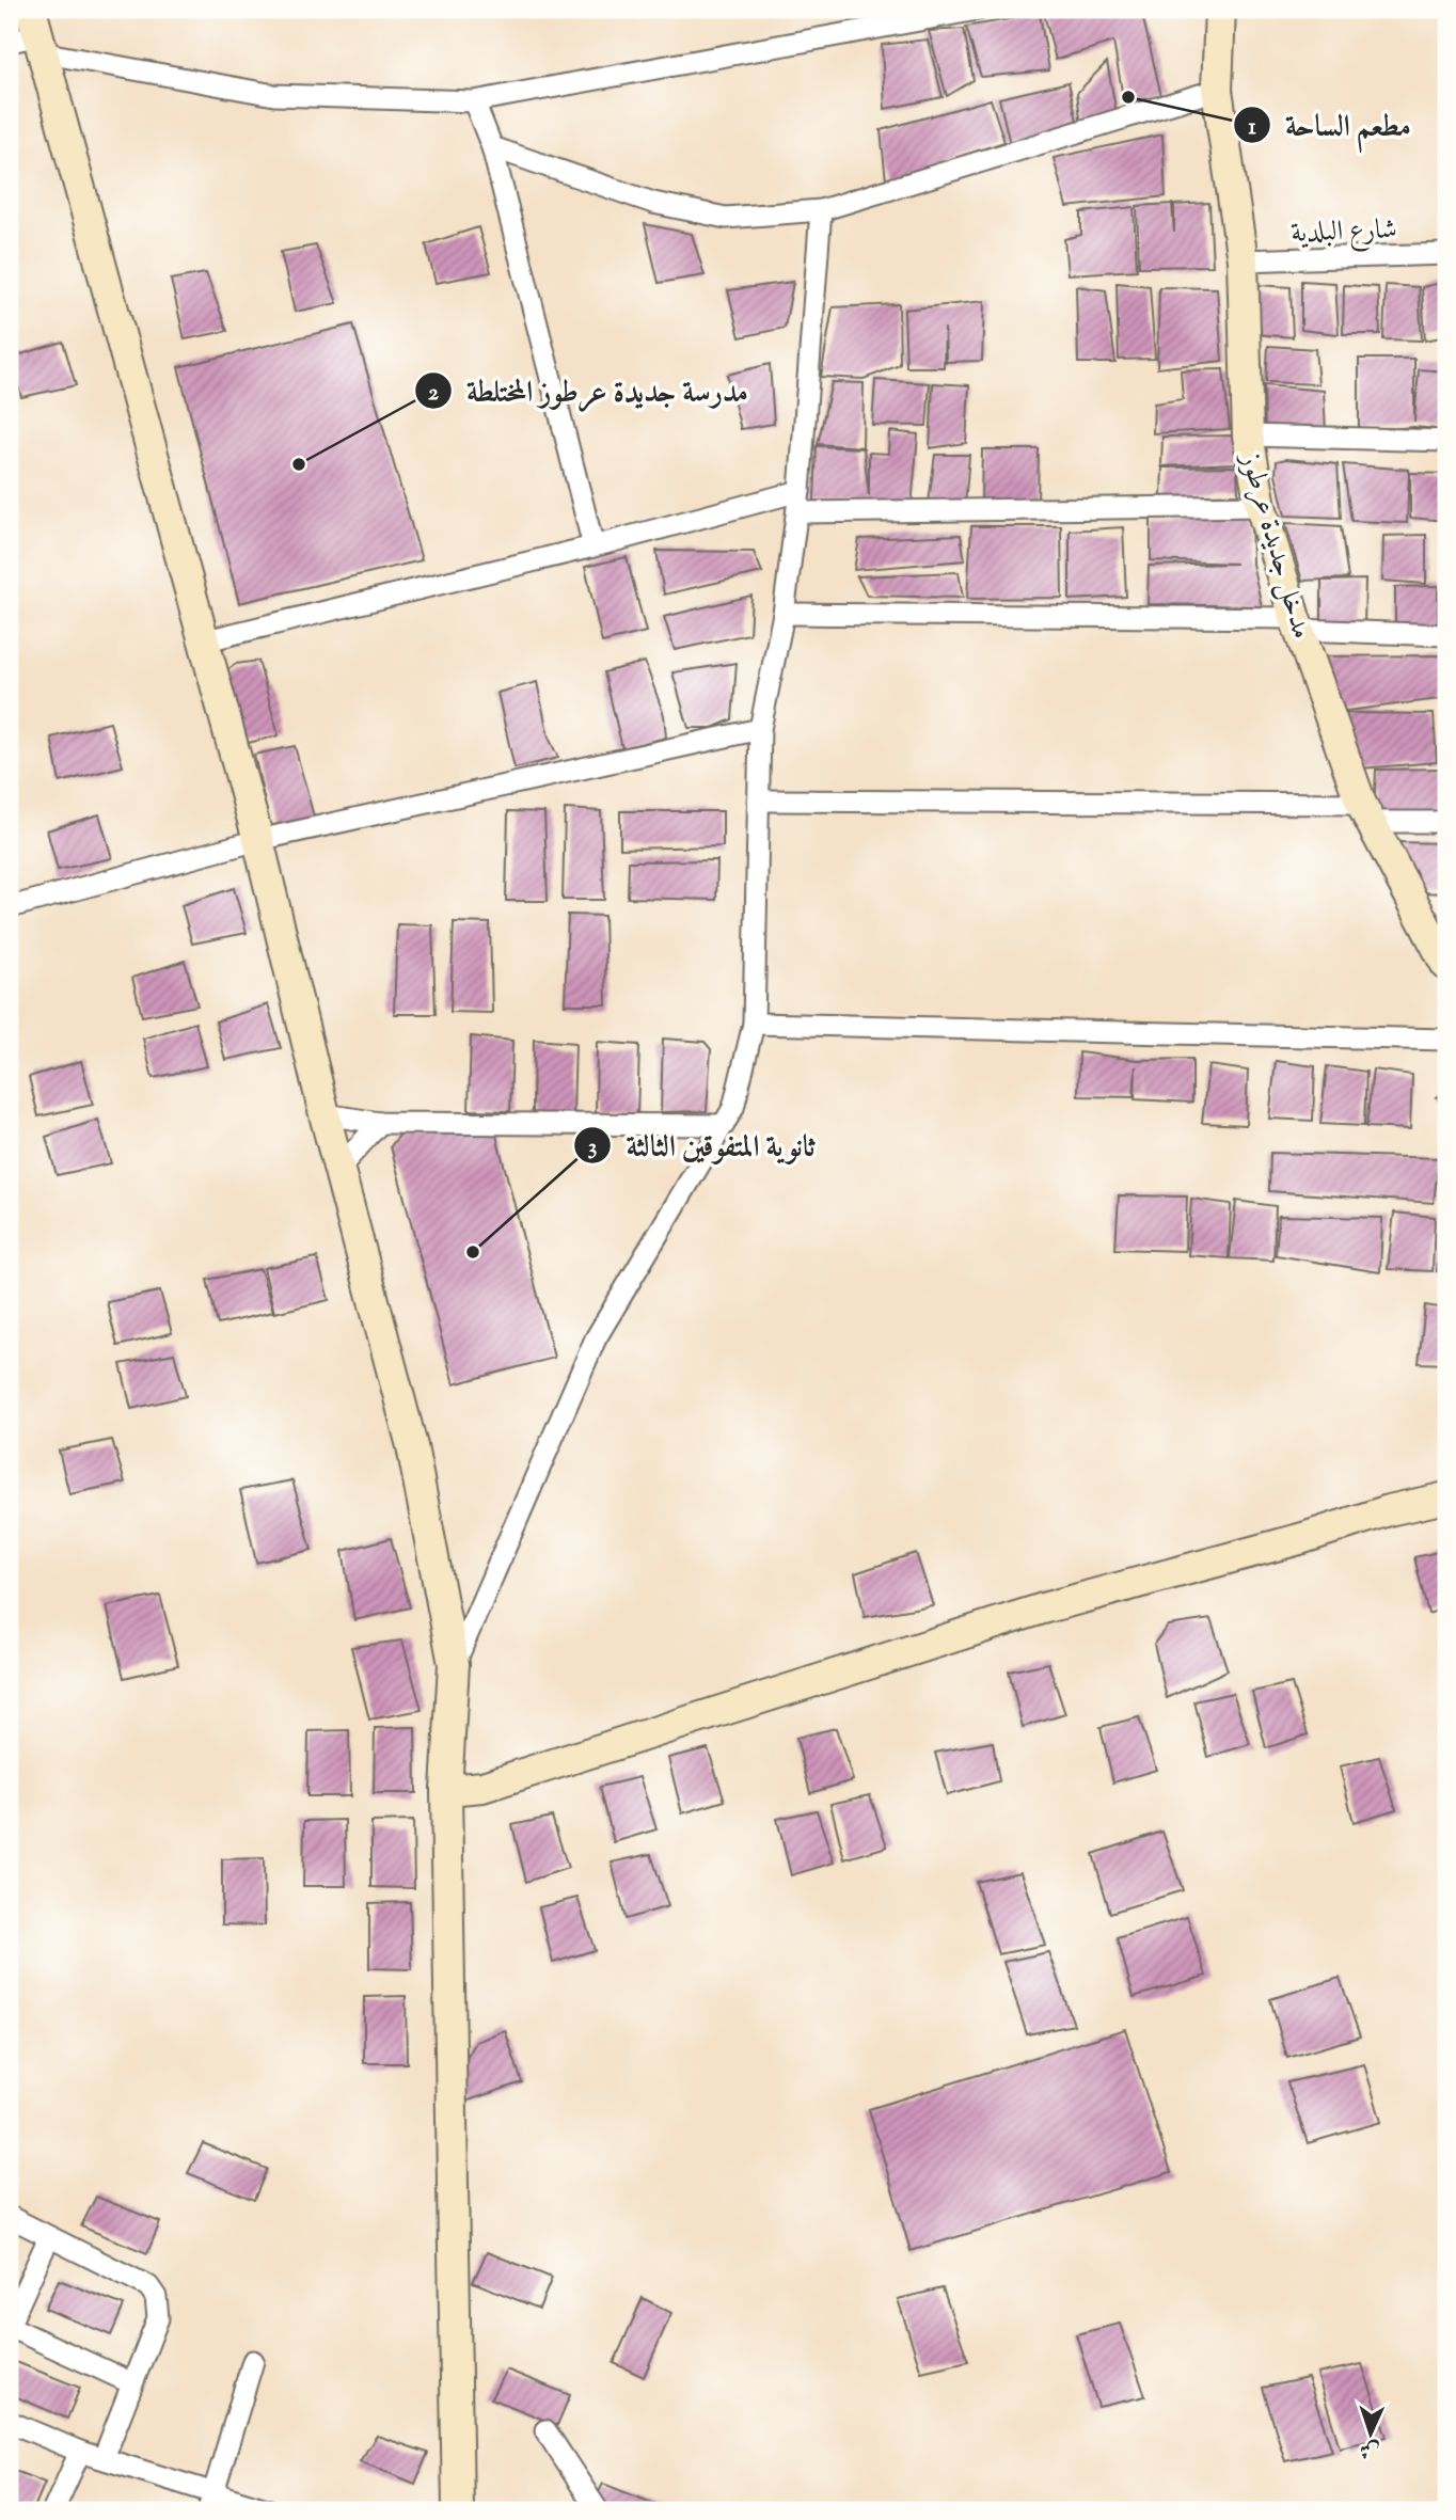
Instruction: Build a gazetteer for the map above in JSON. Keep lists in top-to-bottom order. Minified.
{"streets":{"street":["شارع البلدية","مدخل جديدة عرطوز"]},"crossings":[["شارع البلدية","مدخل جديدة عرطوز"]],"places":["مطعم الساحة","مدرسة جديدة عرطوز المختلطة","ثانوية المتفوقين الثالثة"],"north":"bottom"}
